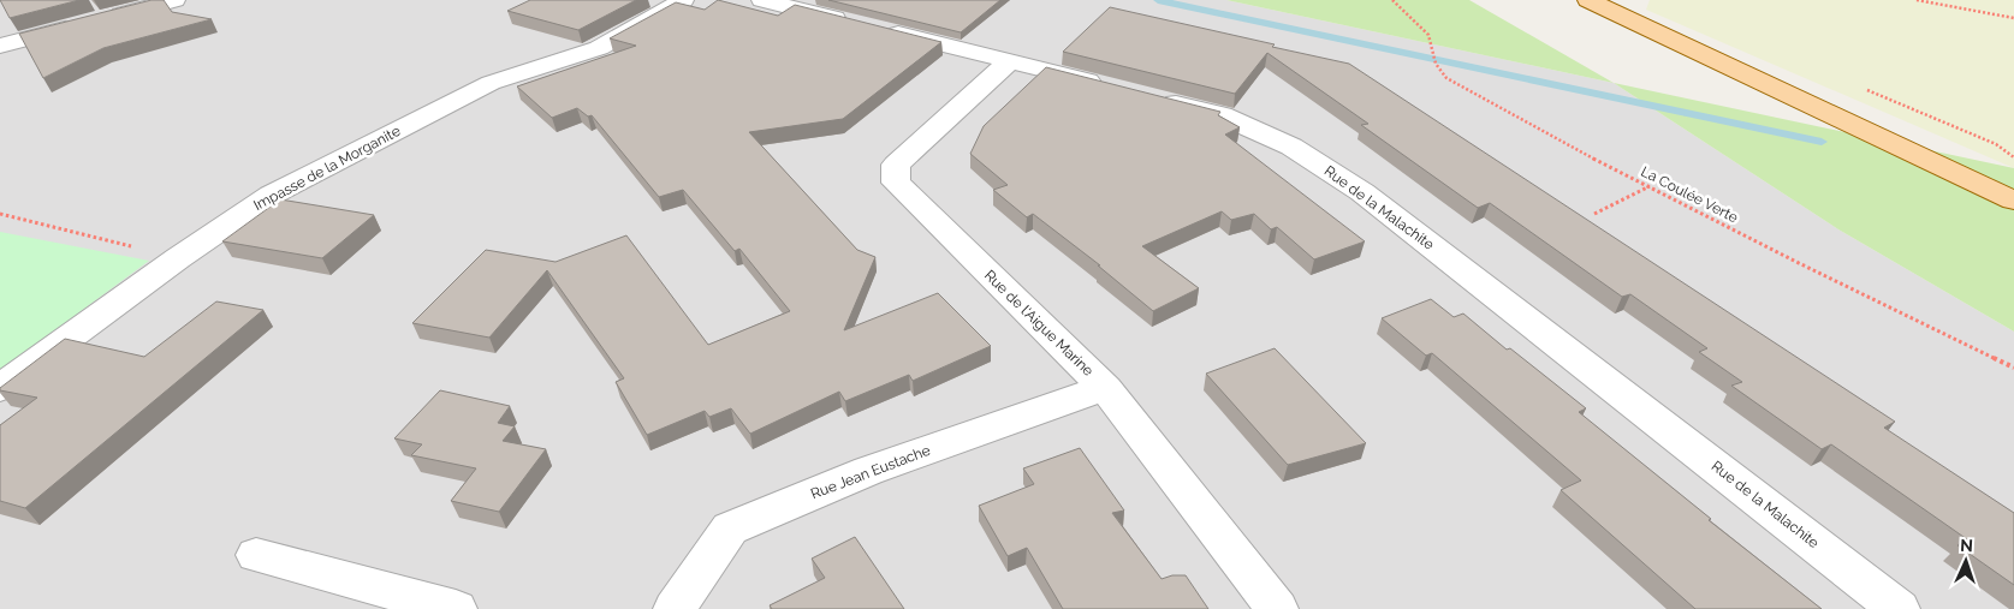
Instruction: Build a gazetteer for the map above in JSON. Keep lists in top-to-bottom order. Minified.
{"streets":{"street":["Impasse de la Morganite","Rue de la Malachite","Rue de l'Aigue Marine","Rue Jean Eustache"],"path":["La Coulée Verte"]},"crossings":[["Rue de l'Aigue Marine","Rue Jean Eustache"]],"north":"top"}
